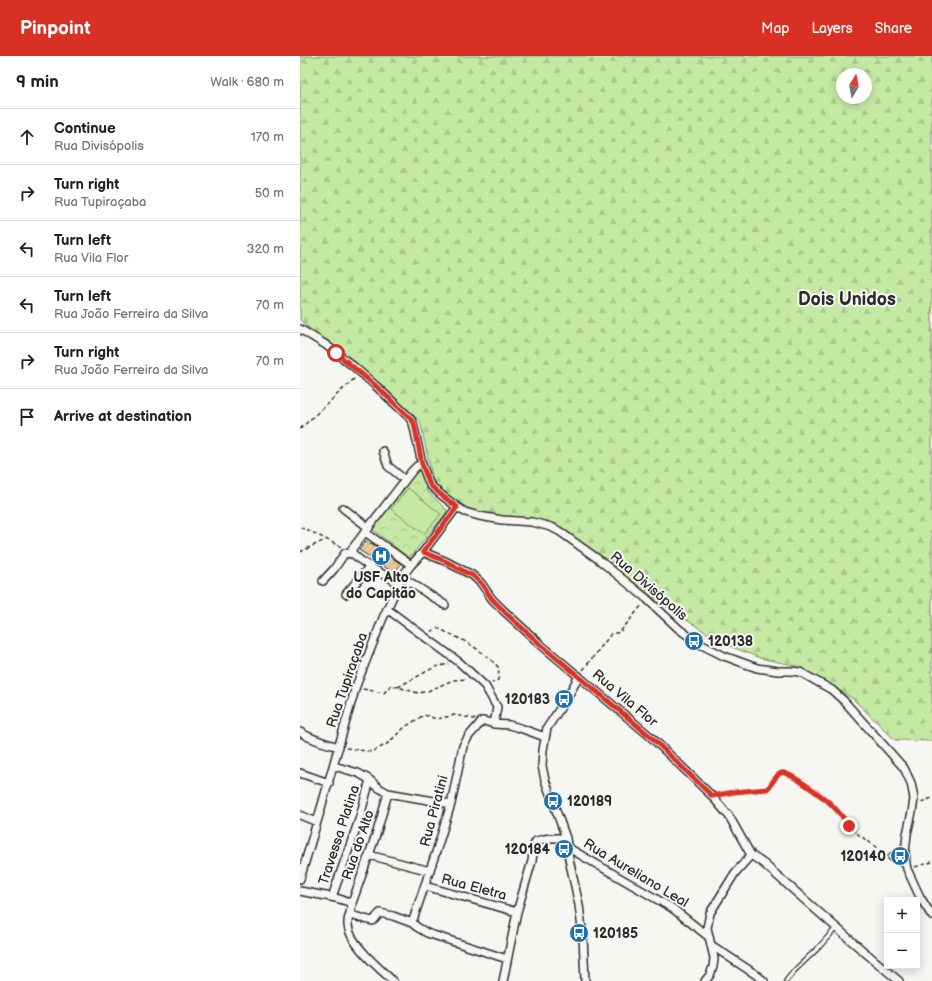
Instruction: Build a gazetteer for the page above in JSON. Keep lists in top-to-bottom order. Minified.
{"streets":{"street":["Rua Divisópolis","Rua Tupiraçaba","Rua Vila Flor","Rua Piratini","Travessa Platina","Rua do Alto","Rua Aureliano Leal","Rua Eletra"]},"crossings":[["Rua Divisópolis","Rua Tupiraçaba"],["Rua Tupiraçaba","Rua Vila Flor"],["Rua Piratini","Rua Eletra"]],"districts":["Dois Unidos"],"places":{"hospital":["USF Alto do Capitão"],"bus stop":["120138","120183","120189","120184","120140","120185"]},"north":"top","page":{"header":"Pinpoint","nav":["Map","Layers","Share"],"heading":["9 min","Walk · 680 m"],"list":[["Continue","Rua Divisópolis","170 m"],["Turn right","Rua Tupiraçaba","50 m"],["Turn left","Rua Vila Flor","320 m"],["Turn left","Rua João Ferreira da Silva","70 m"],["Turn right","Rua João Ferreira da Silva","70 m"],"Arrive at destination"],"map_buttons":["+","−"]}}
